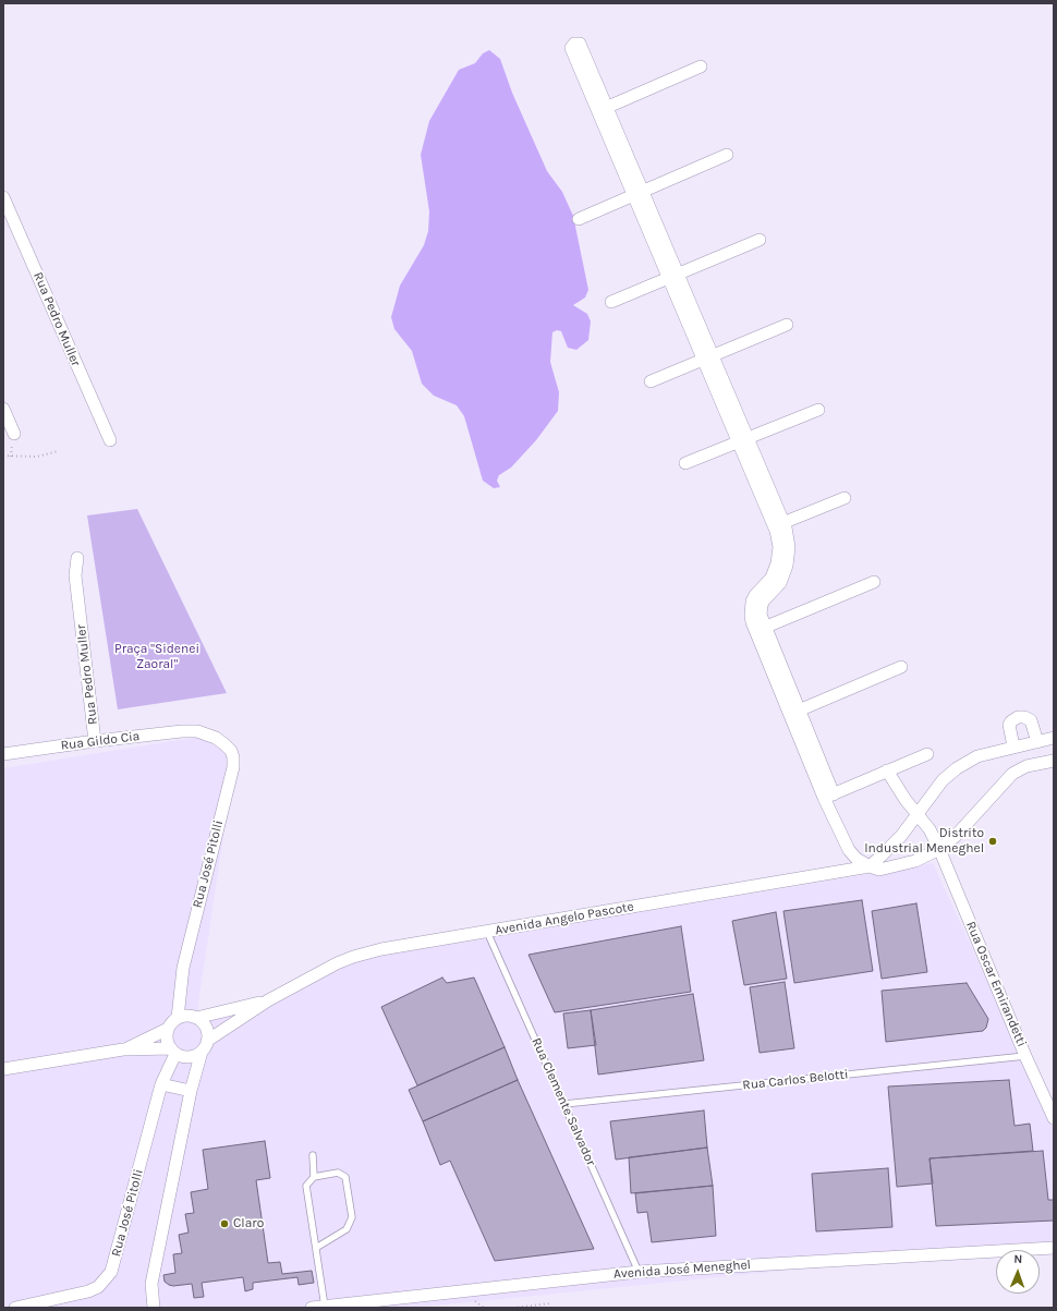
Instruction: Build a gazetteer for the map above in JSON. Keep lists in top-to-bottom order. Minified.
{"streets":{"street":["Rua Pedro Muller","Rua Gildo Cia","Rua José Pitolli","Avenida Angelo Pascote","Rua Oscar Emirandetti","Avenida José Meneghel"],"lane":["Rua Carlos Belotti","Rua Clemente Salvador"]},"crossings":[["Rua Pedro Muller","Rua Gildo Cia"],["Rua Gildo Cia","Rua José Pitolli"],["Rua José Pitolli","Avenida Angelo Pascote"],["Avenida Angelo Pascote","Rua Oscar Emirandetti"],["Avenida Angelo Pascote","Rua Clemente Salvador"],["Rua Oscar Emirandetti","Rua Carlos Belotti"],["Rua Carlos Belotti","Rua Clemente Salvador"],["Rua Clemente Salvador","Avenida José Meneghel"]],"parks":["Praça \"Sidenei Zaoral\""],"places":["Distrito Industrial Meneghel","Claro"],"north":"top"}
